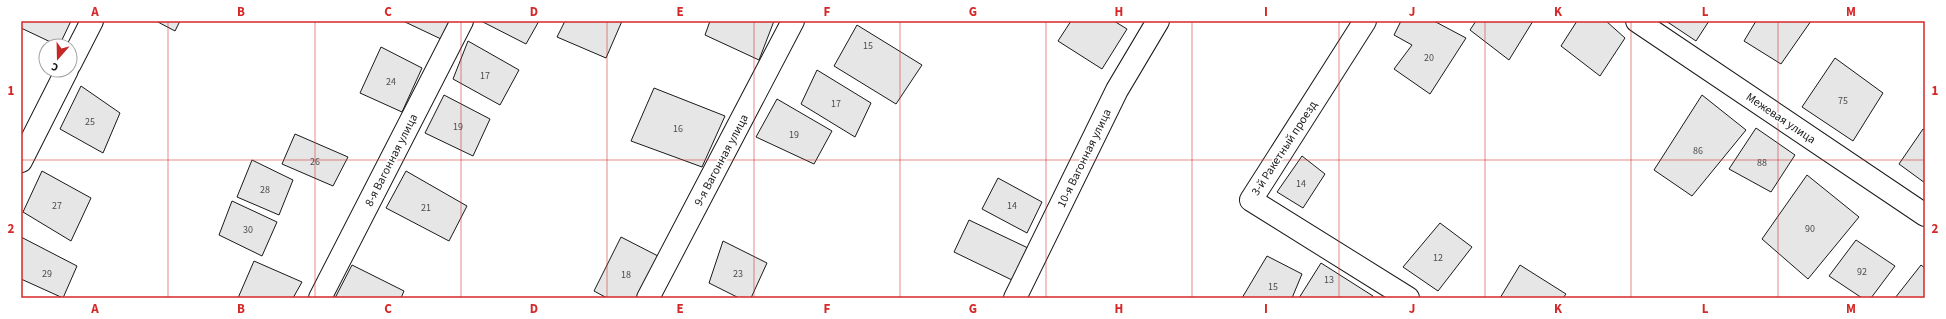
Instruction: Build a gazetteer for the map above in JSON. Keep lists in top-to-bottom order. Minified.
{"streets":{"street":["Межевая улица","3-й Ракетный проезд","10-я Вагонная улица","8-я Вагонная улица","9-я Вагонная улица"]},"house_numbers":["15","20","17","24","75","17","25","19","16","19","86","26","88","14","28","27","14","21","90","30","12","92","29","23","18","13","15"],"north":"bottom","grid":{"columns":["A","B","C","D","E","F","G","H","I","J","K","L","M"],"rows":["1","2"]}}
